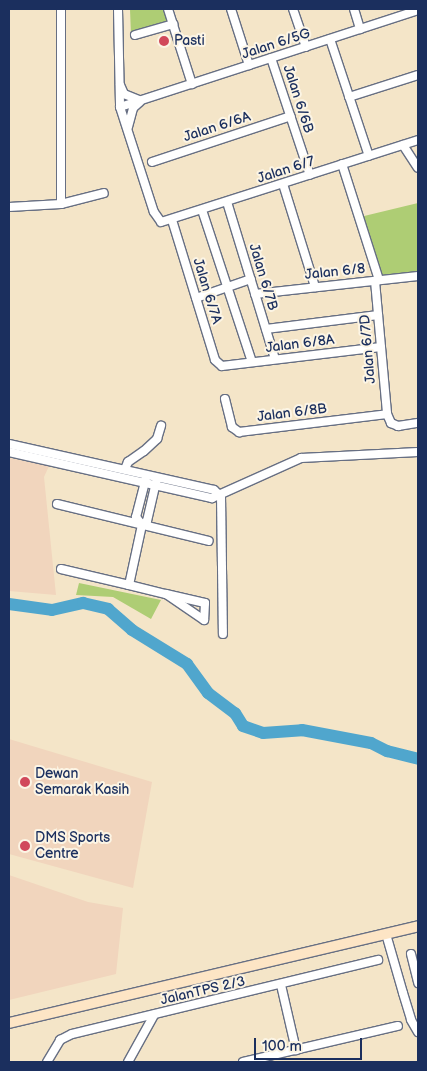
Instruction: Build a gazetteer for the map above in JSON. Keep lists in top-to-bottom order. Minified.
{"streets":{"street":["Jalan 6/5G","Jalan 6/6B","Jalan 6/6A","Jalan 6/7","Jalan 6/8","Jalan 6/7B","Jalan 6/7A","Jalan 6/8A","Jalan 6/7D","Jalan 6/8B","JalanTPS 2/3"]},"crossings":[["Jalan 6/5G","Jalan 6/6B"],["Jalan 6/6B","Jalan 6/6A"],["Jalan 6/6B","Jalan 6/7"],["Jalan 6/7","Jalan 6/7B"],["Jalan 6/7","Jalan 6/7A"],["Jalan 6/7","Jalan 6/7D"],["Jalan 6/8","Jalan 6/7B"],["Jalan 6/8","Jalan 6/7D"],["Jalan 6/7B","Jalan 6/8A"],["Jalan 6/7A","Jalan 6/8A"],["Jalan 6/8A","Jalan 6/7D"],["Jalan 6/7D","Jalan 6/8B"]],"places":["Pasti","Dewan Semarak Kasih","DMS Sports Centre"],"scale_bar":"100 m"}
